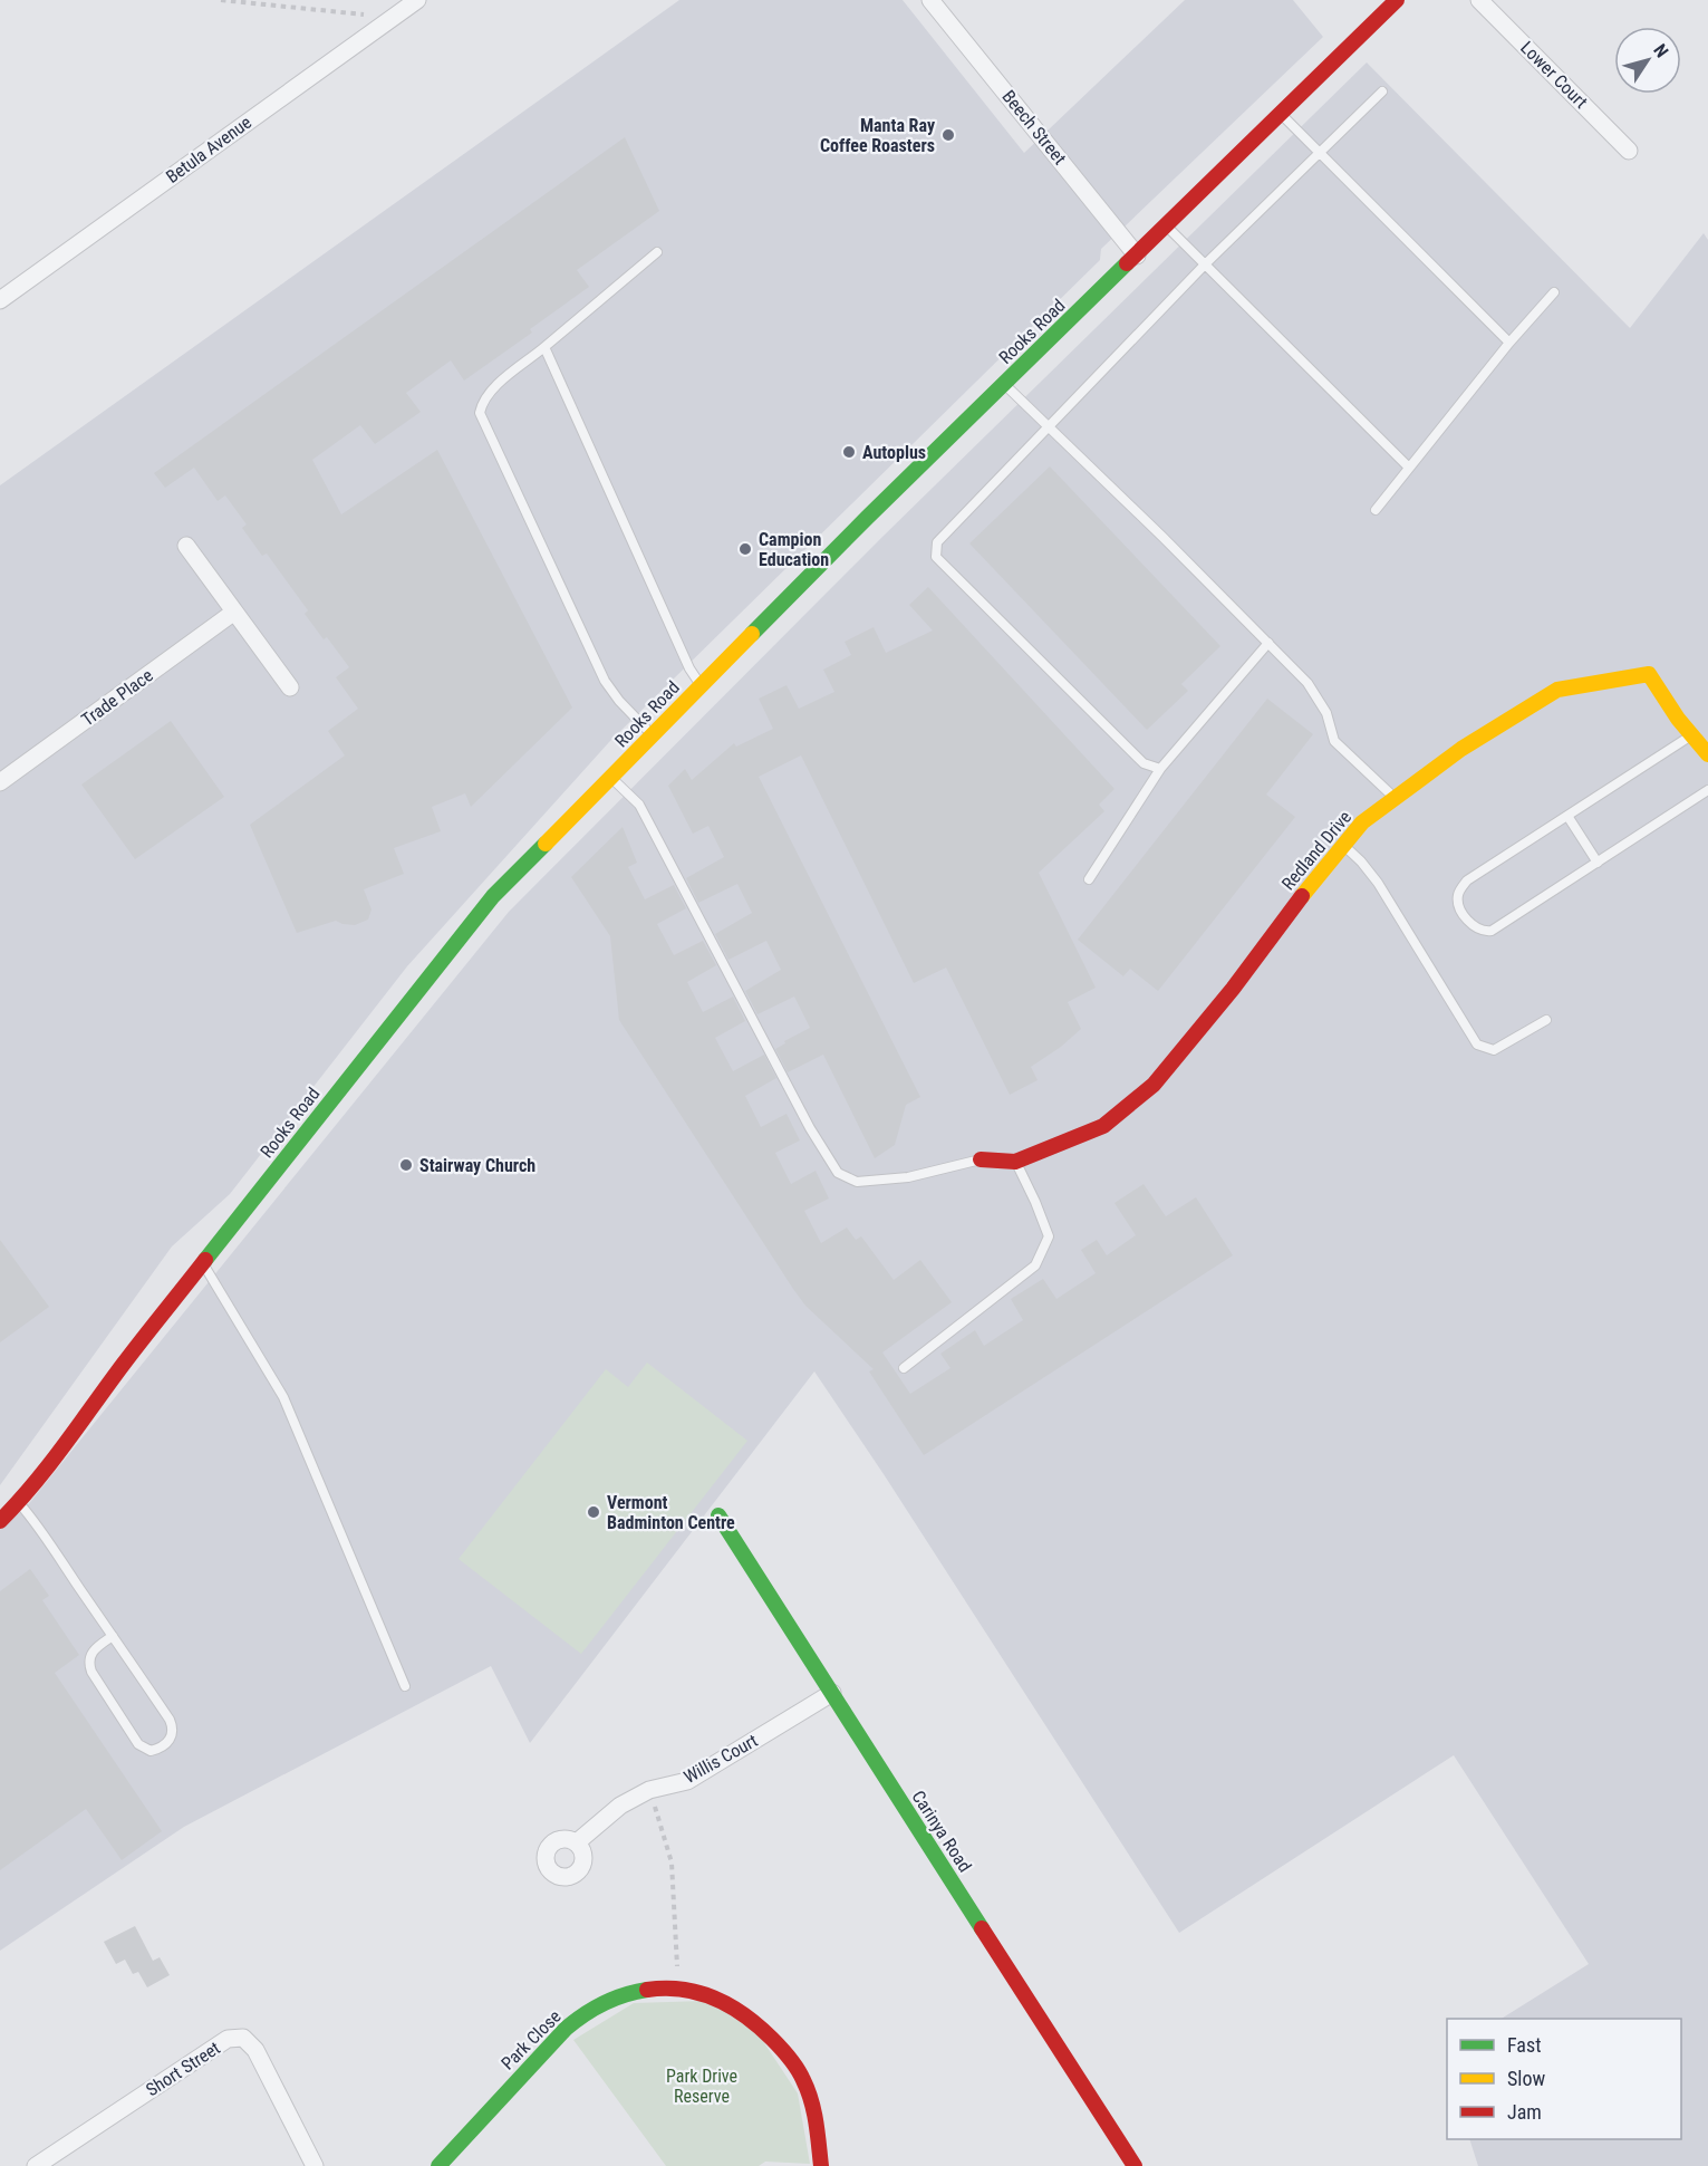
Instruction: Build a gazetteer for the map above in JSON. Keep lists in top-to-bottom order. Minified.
{"streets":{"street":["Lower Court","Beech Street","Betula Avenue","Rooks Road","Trade Place","Redland Drive","Willis Court","Carinya Road","Park Close","Short Street"]},"crossings":[["Beech Street","Rooks Road"],["Willis Court","Carinya Road"]],"parks":["Park Drive Reserve"],"places":["Manta Ray Coffee Roasters","Autoplus","Campion Education","Stairway Church","Vermont Badminton Centre"],"legend":["Fast","Slow","Jam"],"north":"top right"}
